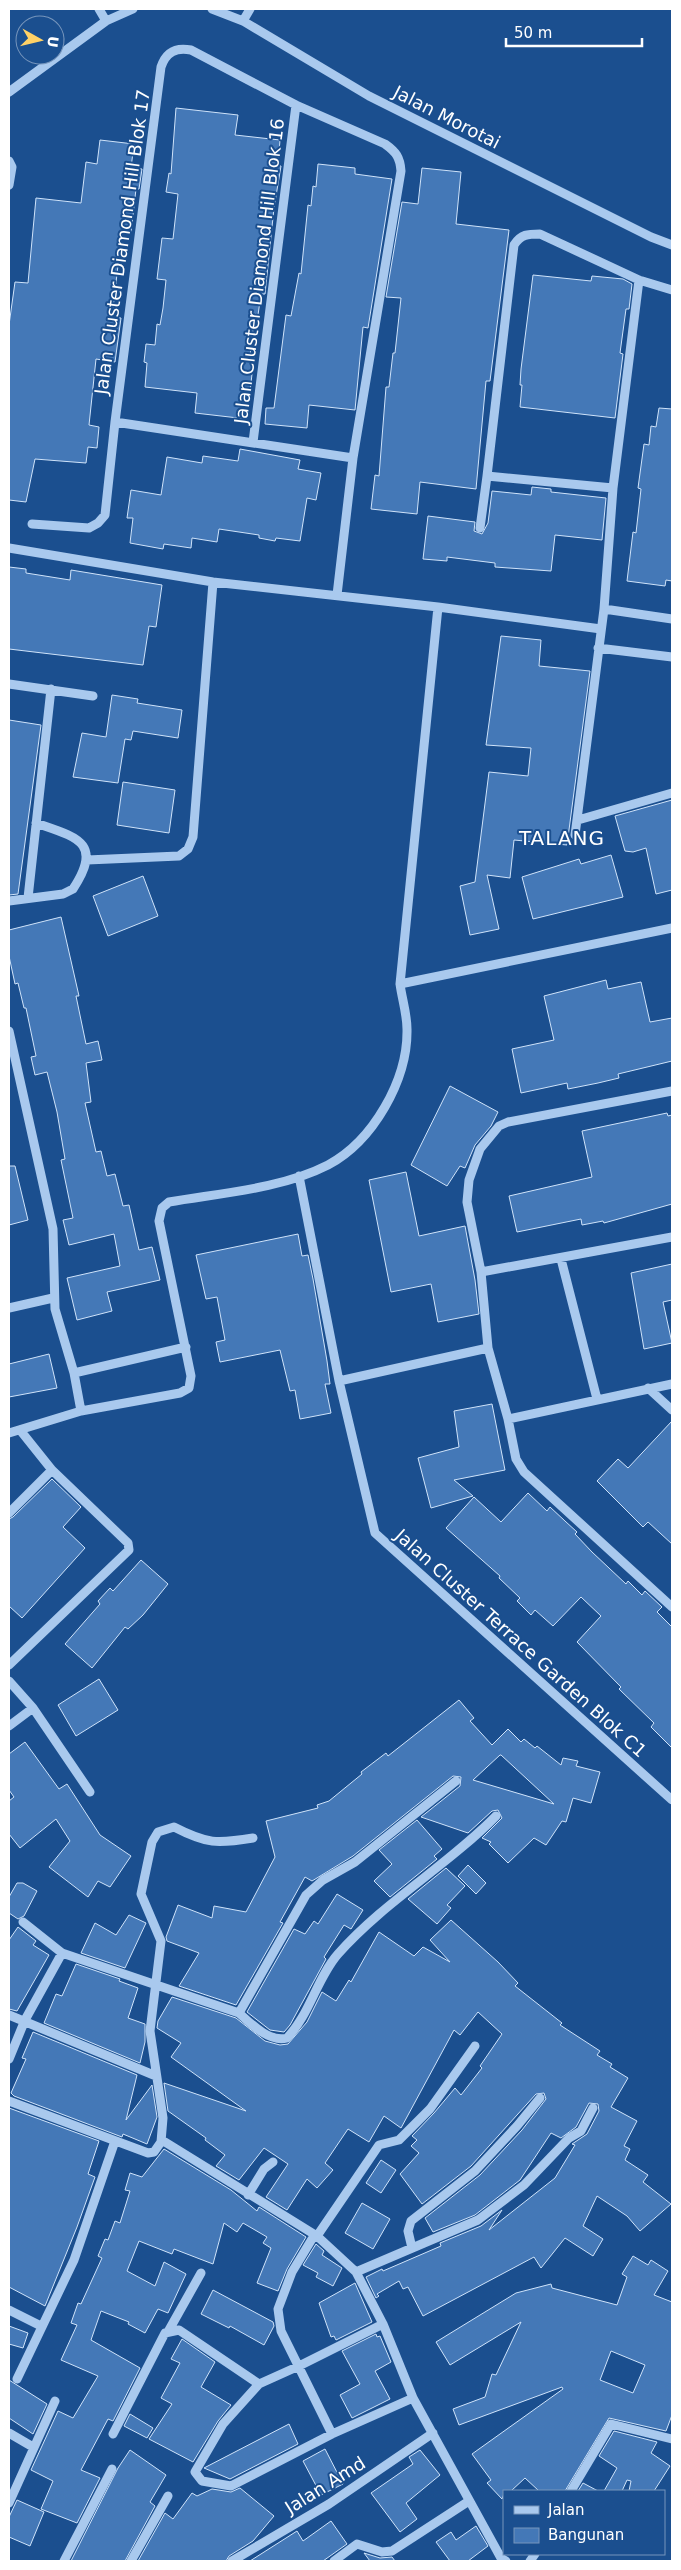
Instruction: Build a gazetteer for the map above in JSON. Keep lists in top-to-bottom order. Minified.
{"streets":{"street":["Jalan Morotai","Jalan Cluster Diamond Hill Blok 17","Jalan Cluster Diamond Hill Blok 16","Jalan Cluster Terrace Garden Blok C1","Jalan Amd"]},"crossings":[["Jalan Cluster Diamond Hill Blok 17","Jalan Cluster Diamond Hill Blok 16"]],"districts":["TALANG"],"legend":["Jalan","Bangunan"],"scale_bar":"50 m","north":"right"}
